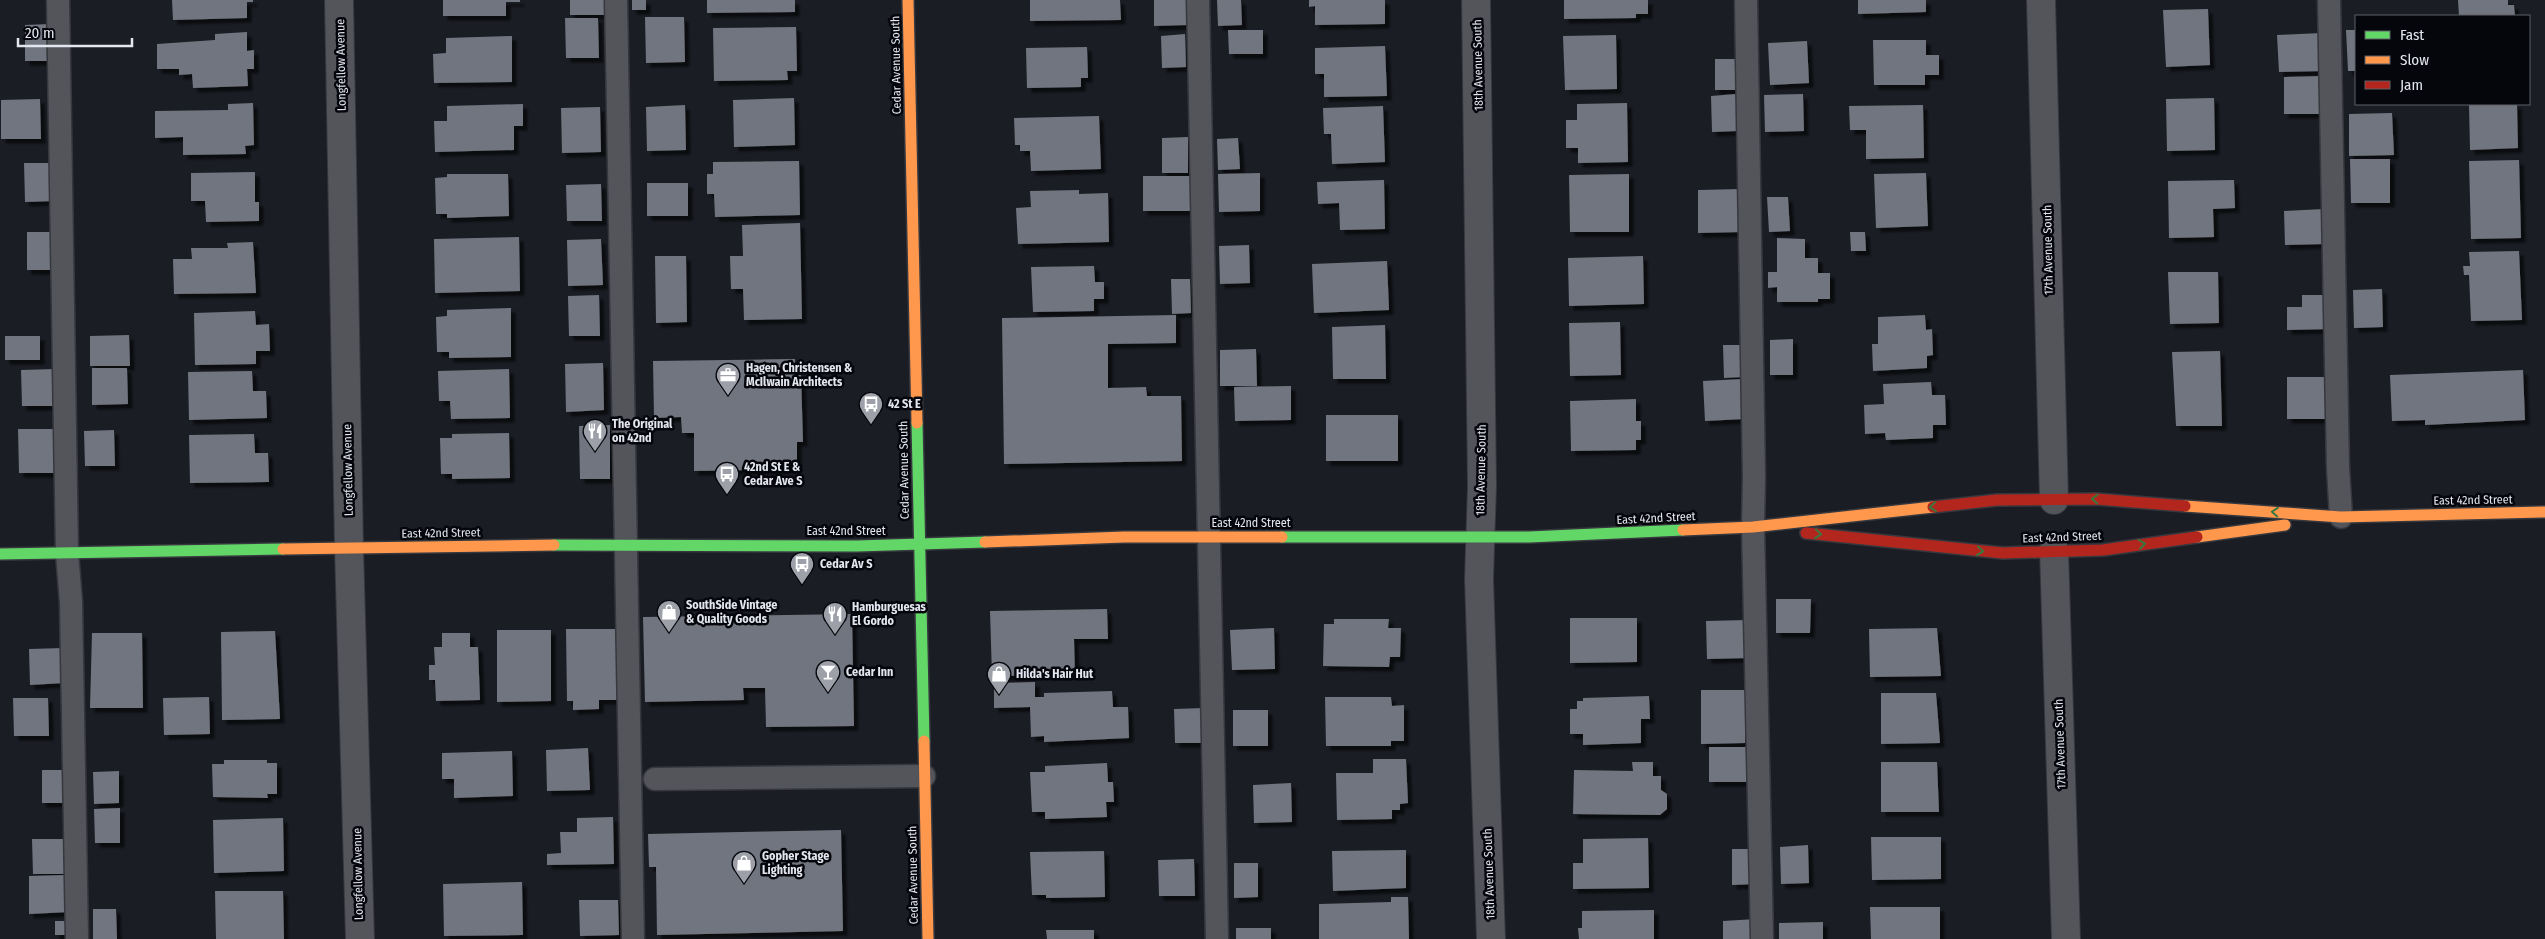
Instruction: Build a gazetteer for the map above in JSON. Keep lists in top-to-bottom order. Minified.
{"streets":{"street":["Longfellow Avenue","Cedar Avenue South","18th Avenue South","17th Avenue South","East 42nd Street"]},"crossings":[["Longfellow Avenue","East 42nd Street"],["Cedar Avenue South","East 42nd Street"],["18th Avenue South","East 42nd Street"],["17th Avenue South","East 42nd Street"]],"places":{"office":["Hagen, Christensen & McIlwain Architects"],"bus stop":["42 St E","42nd St E & Cedar Ave S","Cedar Av S"],"restaurant":["The Original on 42nd","Hamburguesas El Gordo"],"shop":["SouthSide Vintage & Quality Goods","Hilda's Hair Hut","Gopher Stage Lighting"],"bar":["Cedar Inn"]},"legend":["Fast","Slow","Jam"],"scale_bar":"20 m"}
